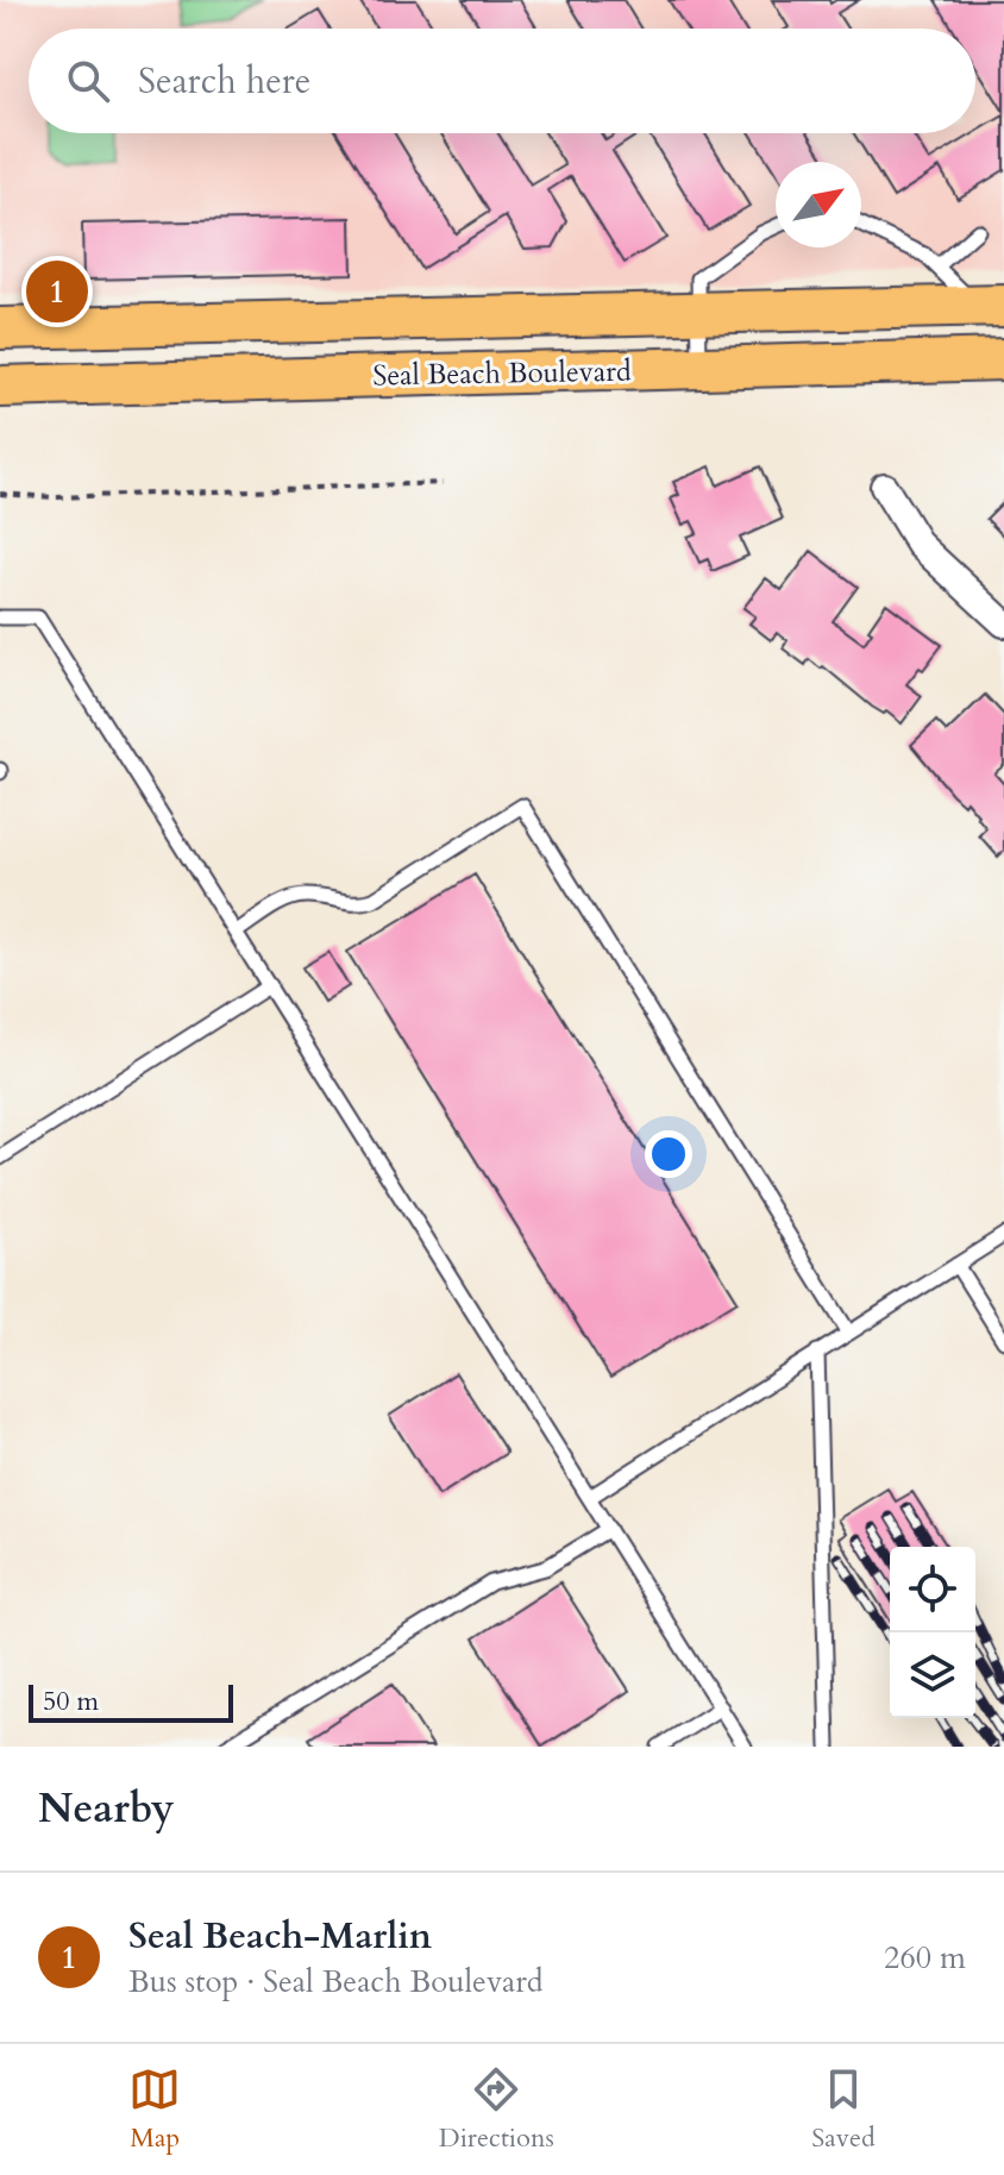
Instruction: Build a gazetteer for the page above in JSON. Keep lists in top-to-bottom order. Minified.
{"streets":{"main road":["Seal Beach Boulevard"]},"scale_bar":"50 m","north":"top right","page":{"search":"Search here","pins":"1","scale":"50 m","heading":"Nearby","list":[{"mark":"1","name":"Seal Beach-Marlin","note":"Bus stop · Seal Beach Boulevard","value":"260 m"}],"nav":["Map","Directions","Saved"]}}
